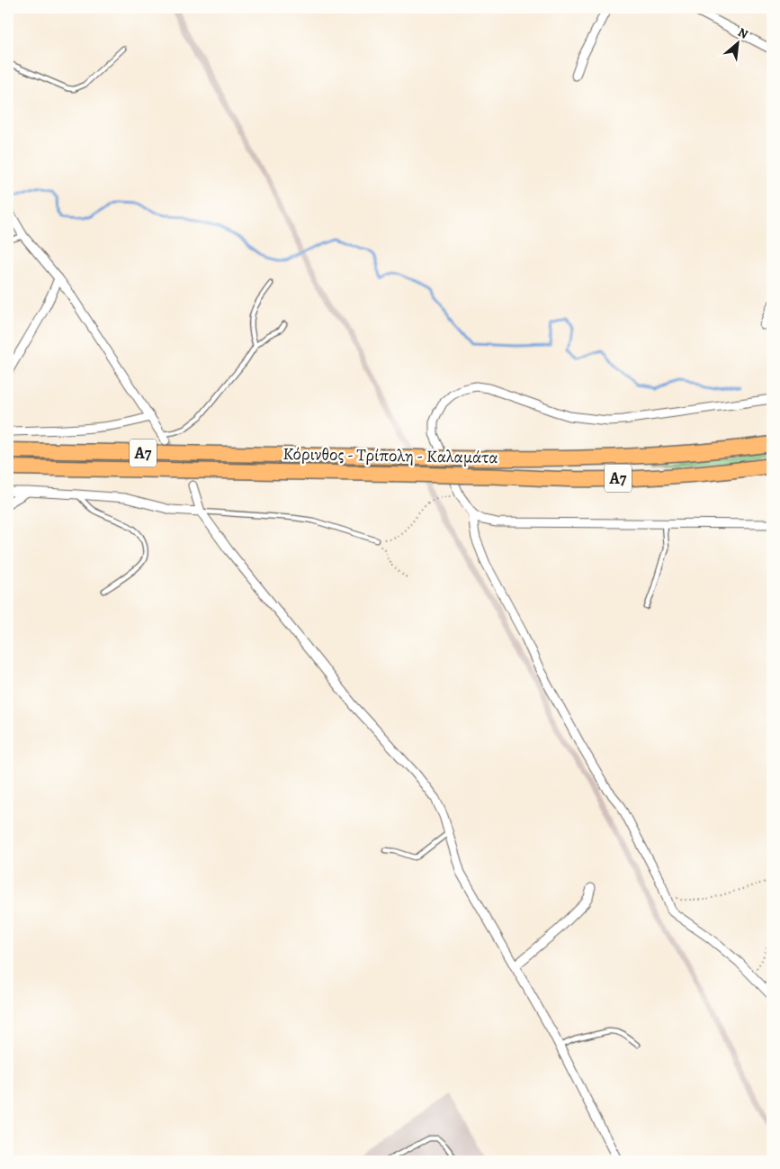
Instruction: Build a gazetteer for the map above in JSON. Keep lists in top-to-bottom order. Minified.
{"streets":{"highway":["Α7","Κόρινθος - Τρίπολη - Καλαμάτα"]},"north":"top right"}
